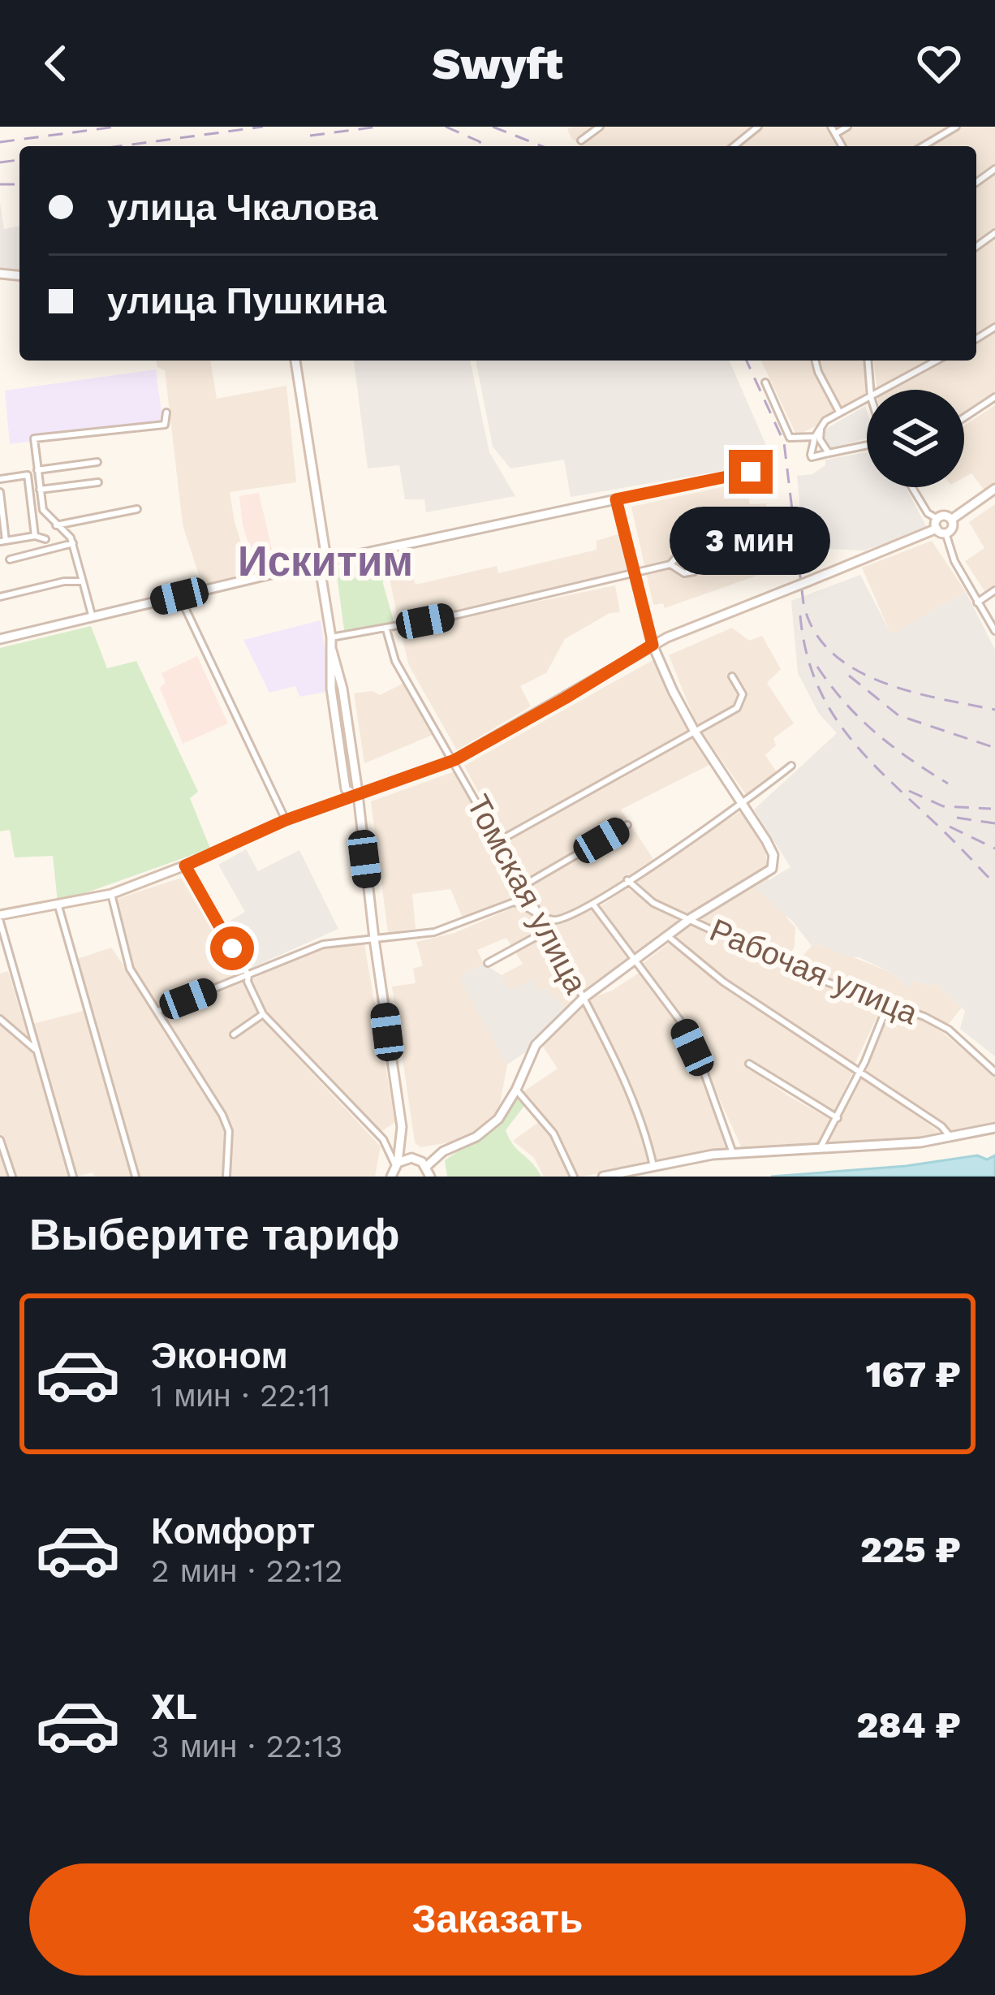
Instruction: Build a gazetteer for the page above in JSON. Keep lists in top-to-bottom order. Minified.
{"streets":{"street":["Томская улица","Рабочая улица"]},"districts":["Искитим"],"page":{"header":"Swyft","banner":["улица Чкалова","улица Пушкина"],"bubble":"3 мин","heading":"Выберите тариф","list":[{"name":"Эконом","note":"1 мин · 22:11","value":"167 ₽"},{"name":"Комфорт","note":"2 мин · 22:12","value":"225 ₽"},{"name":"XL","note":"3 мин · 22:13","value":"284 ₽"}],"buttons":"Заказать"}}
